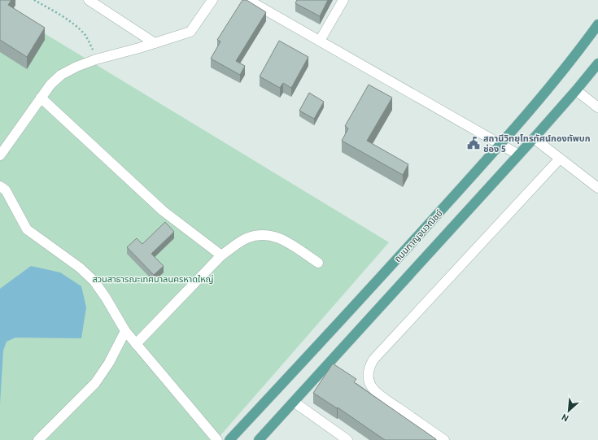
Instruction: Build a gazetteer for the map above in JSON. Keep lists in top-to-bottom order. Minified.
{"streets":{"main road":["ถนนกาญจนวณิชย์"]},"parks":["สวนสาธารณะเทศบาลนครหาดใหญ่"],"places":{"public building":["สถานีวิทยุโทรทัศน์กองทัพบก ช่อง 5"]},"north":"bottom left"}
